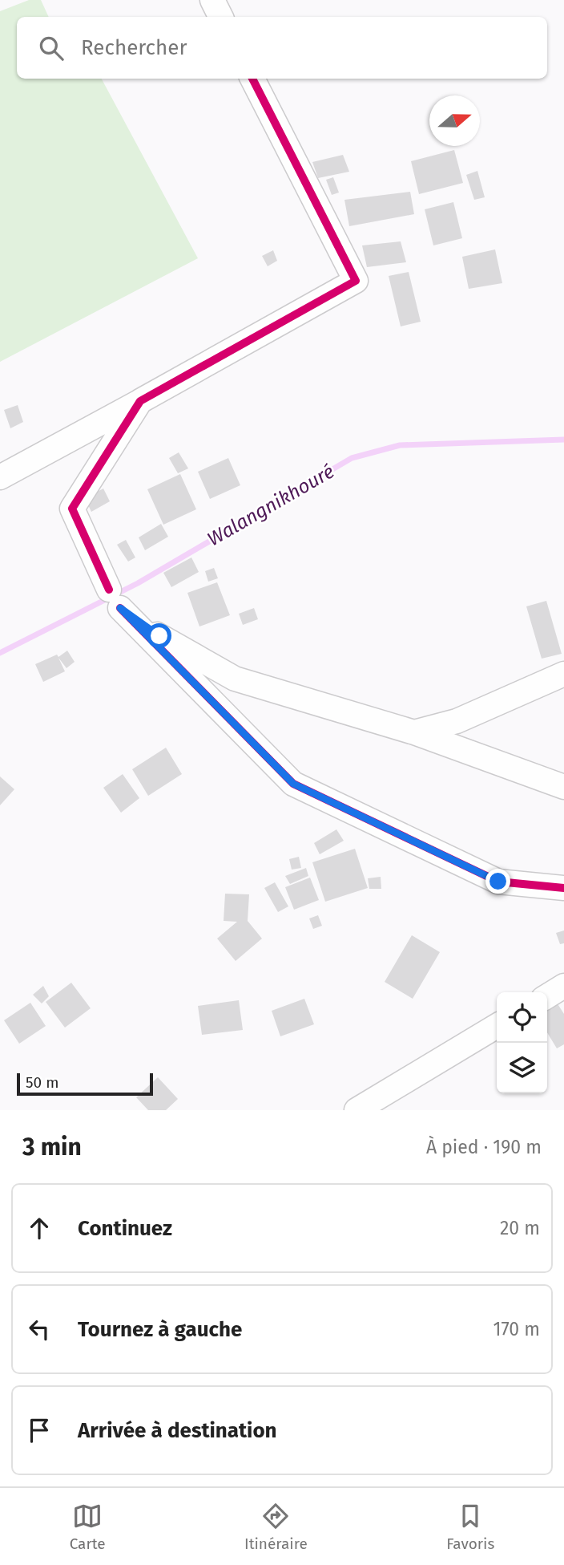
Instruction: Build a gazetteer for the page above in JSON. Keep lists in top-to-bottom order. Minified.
{"water":["Walangnikhouré"],"scale_bar":"50 m","north":"right","page":{"search":"Rechercher","scale":"50 m","heading":["3 min","À pied · 190 m"],"list":[["Continuez","20 m"],["Tournez à gauche","170 m"],"Arrivée à destination"],"nav":["Carte","Itinéraire","Favoris"]}}
